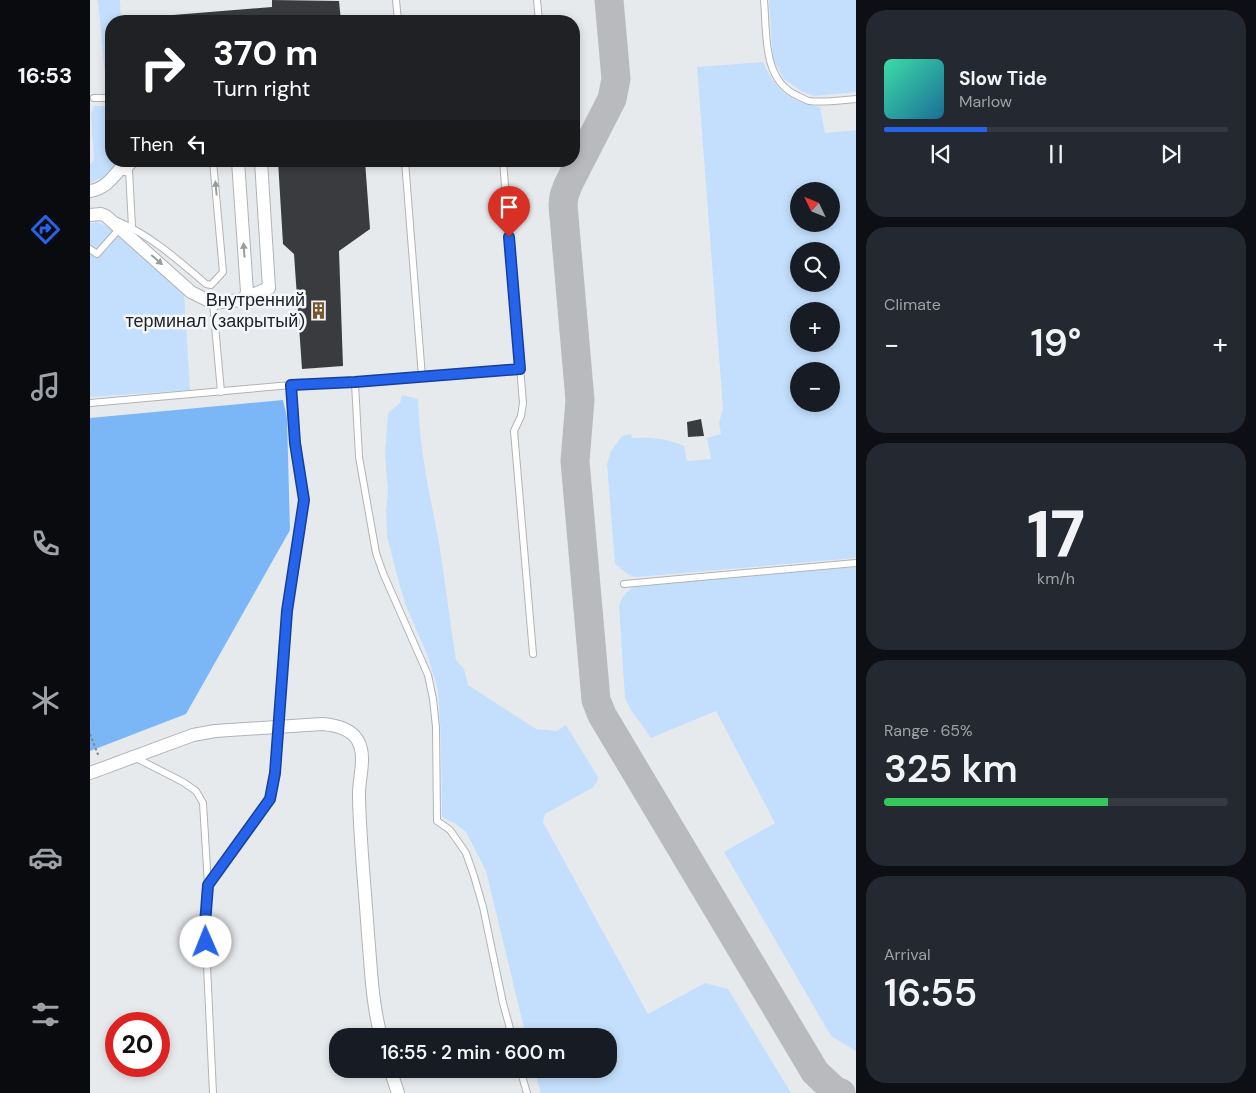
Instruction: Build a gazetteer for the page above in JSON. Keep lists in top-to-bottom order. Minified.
{"places":{"building":["Внутренний терминал (закрытый)"]},"north":"top left","page":{"tabs":"16:53","turn":["370 m","Turn right"],"song":["Slow Tide","Marlow"],"then":"Then","map_buttons":["+","−"],"tile":["Climate",["17","km/h"],["Range · 65%","325 km"],["Arrival","16:55"]],"heat":["−","19°","+"],"limit":"20","trip":"16:55 · 2 min · 600 m"}}
